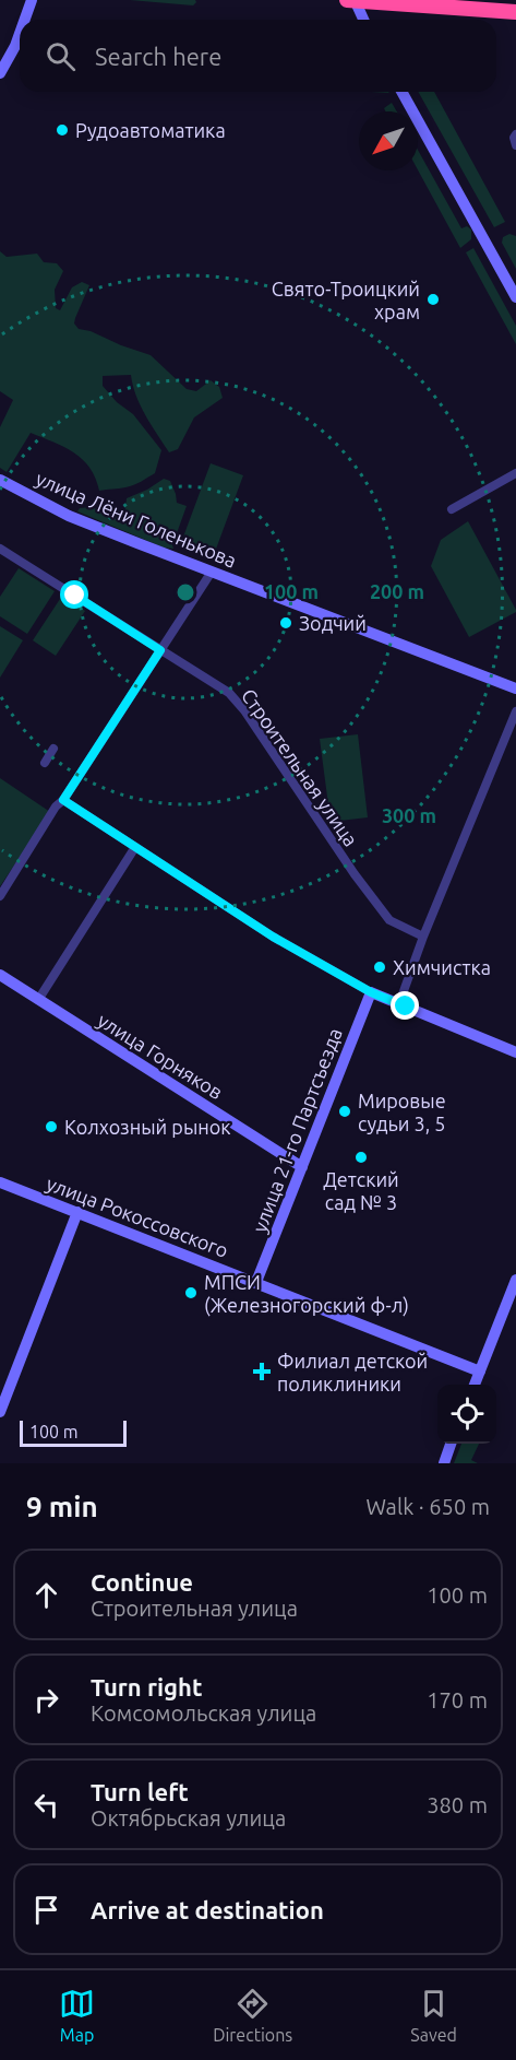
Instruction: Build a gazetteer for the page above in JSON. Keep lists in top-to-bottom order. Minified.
{"streets":{"street":["улица Лёни Голенькова","Строительная улица","улица Горняков","улица 21-го Партсъезда","улица Рокоссовского"]},"crossings":[["улица Горняков","улица 21-го Партсъезда"],["улица 21-го Партсъезда","улица Рокоссовского"]],"places":{"other":["Рудоавтоматика","Свято-Троицкий храм","Зодчий","Химчистка","Мировые судьи 3, 5","Колхозный рынок","Детский сад № 3","МПСИ (Железногорский ф-л)"],"health":["Филиал детской поликлиники"]},"scale_bar":"100 m","north":"bottom left","page":{"search":"Search here","scale":"100 m","heading":["9 min","Walk · 650 m"],"list":[["Continue","Строительная улица","100 m"],["Turn right","Комсомольская улица","170 m"],["Turn left","Октябрьская улица","380 m"],"Arrive at destination"],"nav":["Map","Directions","Saved"]},"rings":["100 m","200 m","300 m"]}
